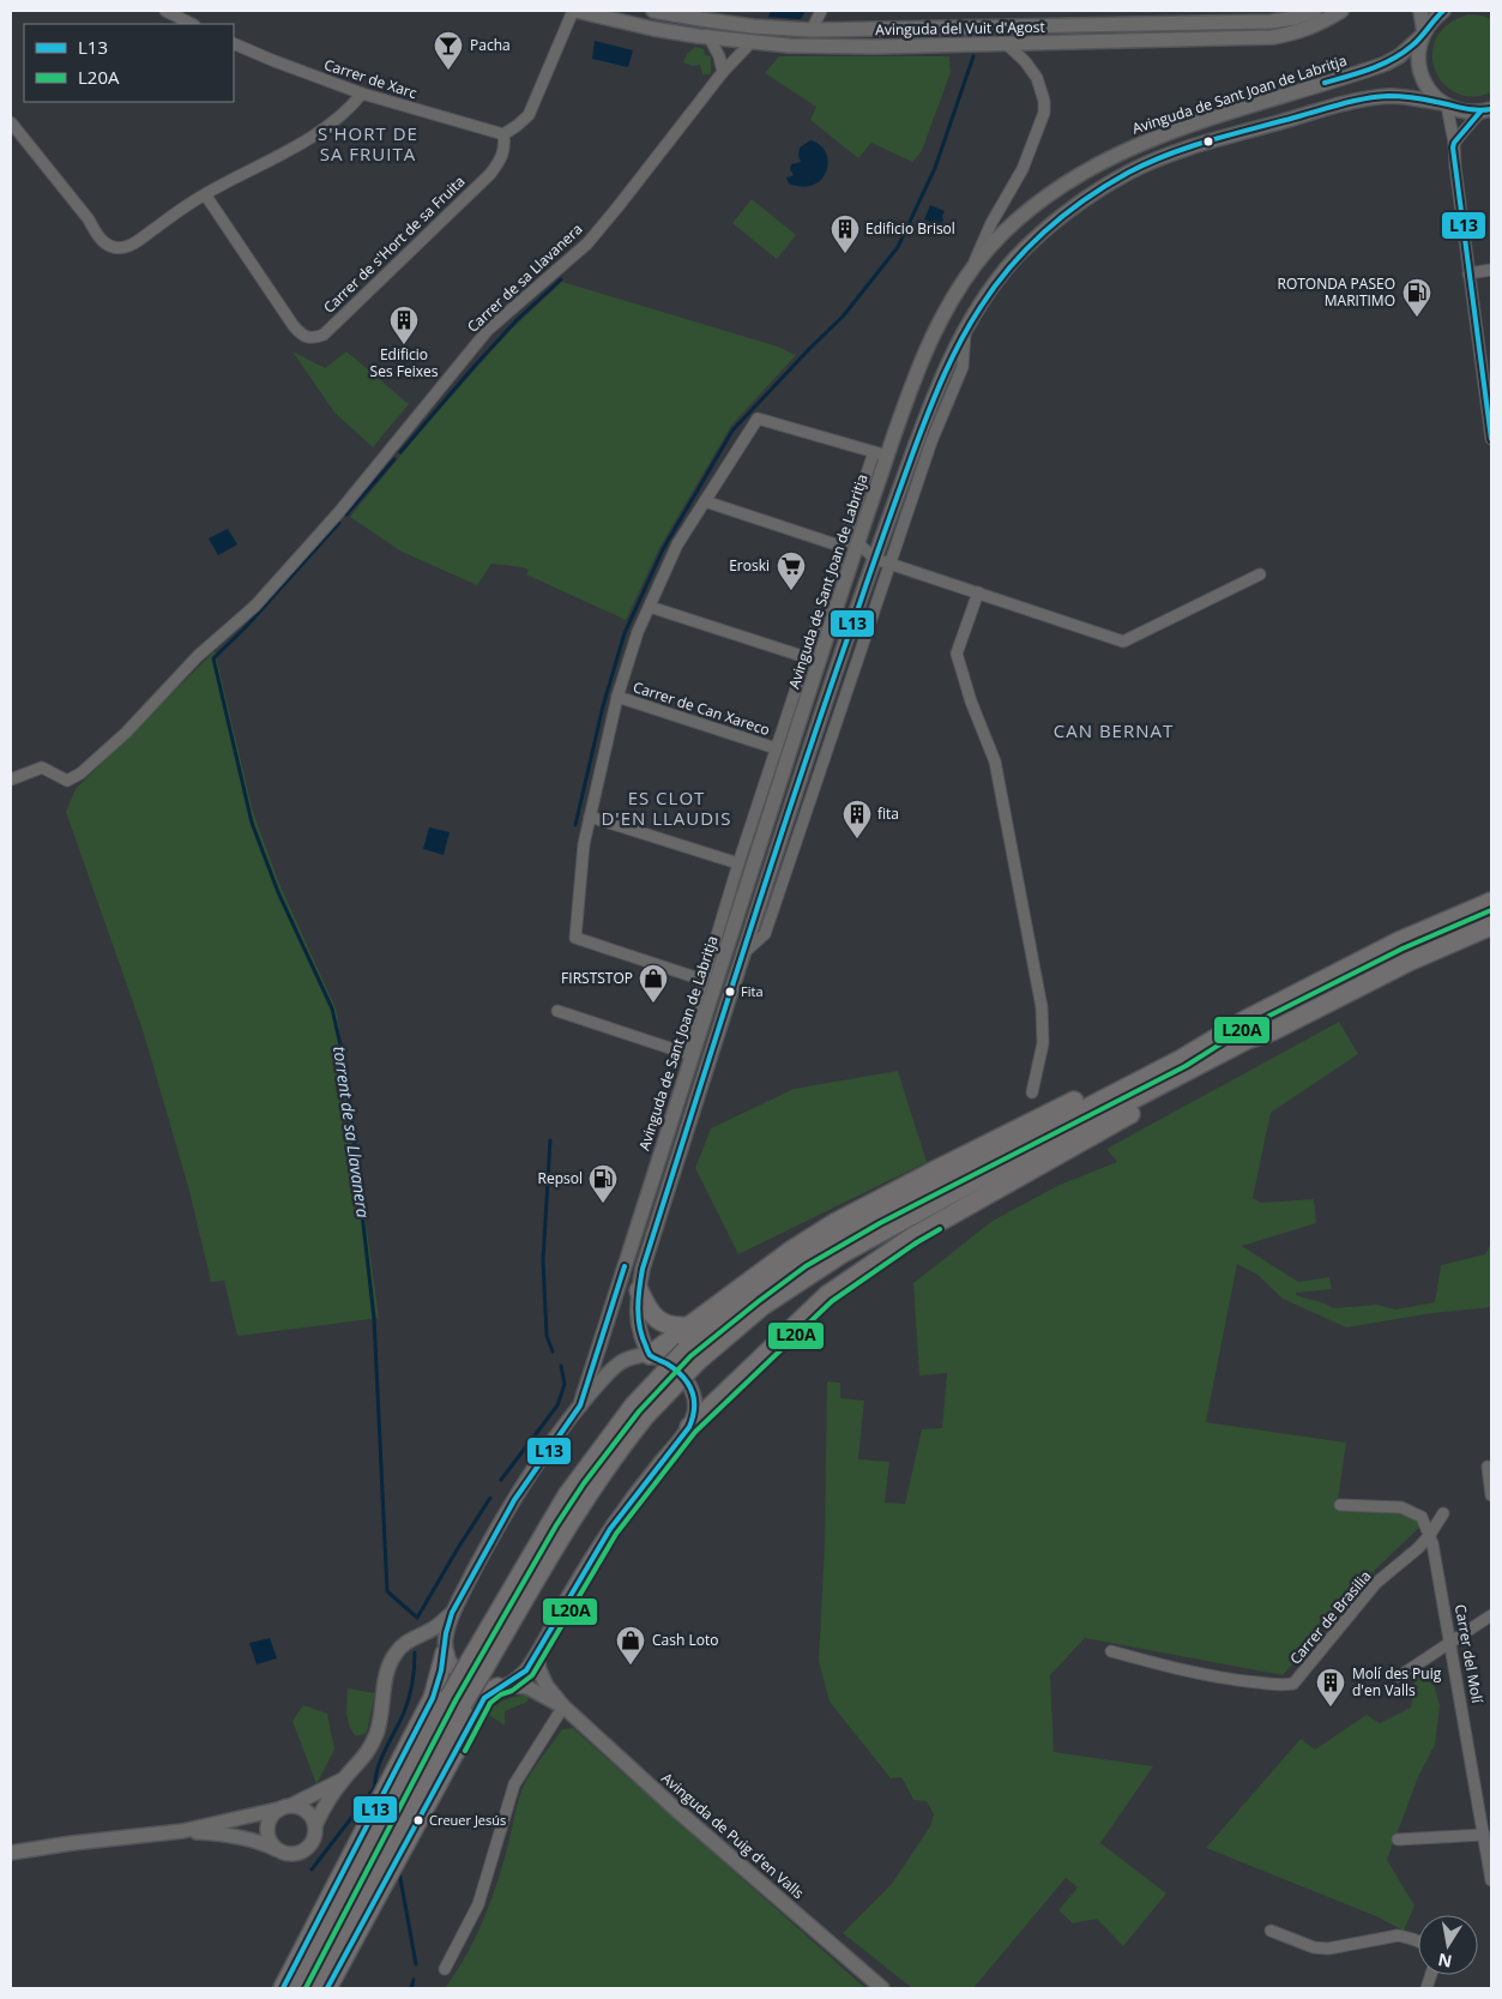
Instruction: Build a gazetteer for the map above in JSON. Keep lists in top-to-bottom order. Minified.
{"streets":{"main road":["Avinguda del Vuit d'Agost","Avinguda de Sant Joan de Labritja","Avinguda de Puig d'en Valls"],"street":["Carrer de Xarc","Carrer de s'Hort de sa Fruita","Carrer de sa Llavanera","Carrer de Can Xareco","Carrer de Brasilia","Carrer del Molí"]},"crossings":[["Avinguda del Vuit d'Agost","Carrer de sa Llavanera"],["Carrer de Xarc","Carrer de s'Hort de sa Fruita"],["Avinguda de Sant Joan de Labritja","Carrer de Can Xareco"],["Carrer de Brasilia","Carrer del Molí"]],"districts":["S'HORT DE SA FRUITA","CAN BERNAT","ES CLOT D'EN LLAUDIS"],"water":["torrent de sa Llavanera"],"places":{"bar":["Pacha"],"building":["Edificio Brisol","Edificio Ses Feixes","fita","Molí des Puig d'en Valls"],"fuel station":["ROTONDA PASEO MARITIMO","Repsol"],"supermarket":["Eroski"],"other":["Fita","Creuer Jesús"],"shop":["FIRSTSTOP","Cash Loto"]},"lines":["transit line L13","transit line L20A"],"legend":["L13","L20A"],"north":"bottom"}
